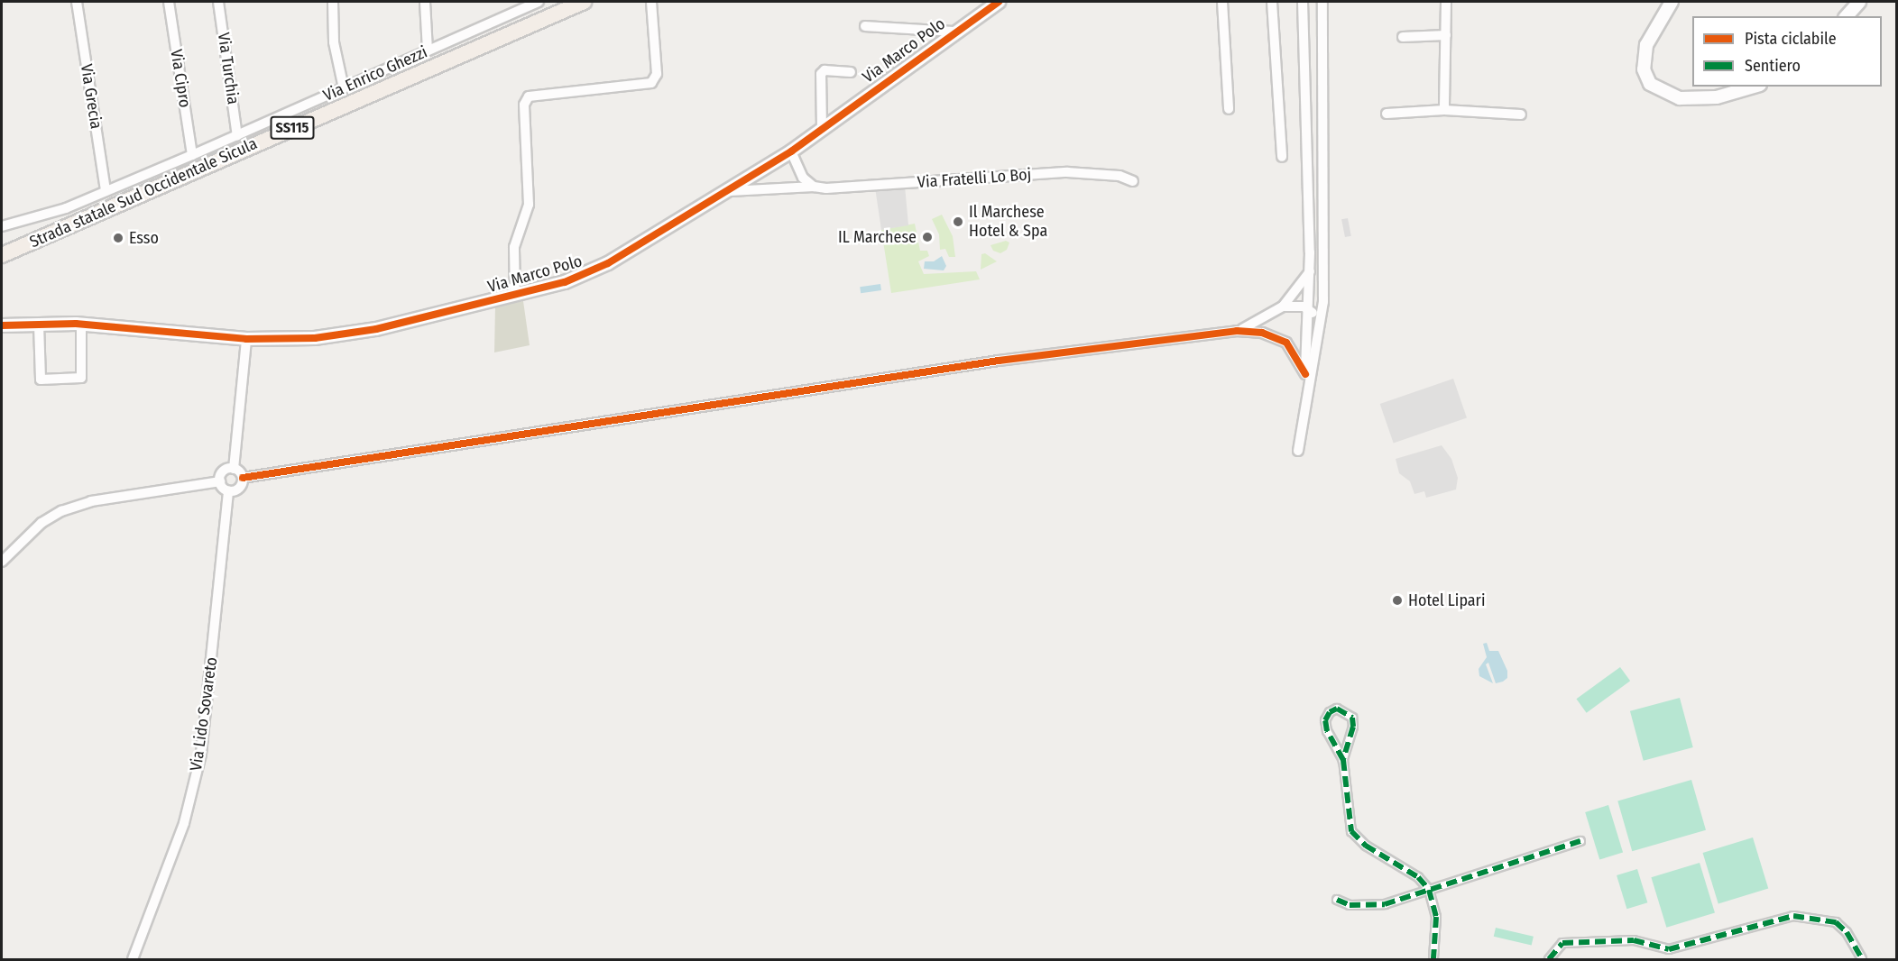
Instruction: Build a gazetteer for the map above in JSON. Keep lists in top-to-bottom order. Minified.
{"streets":{"main road":["SS115","Strada statale Sud Occidentale Sicula"],"street":["Via Marco Polo","Via Turchia","Via Enrico Ghezzi","Via Cipro","Via Grecia","Via Fratelli Lo Boj","Via Lido Sovareto"]},"crossings":[["Via Marco Polo","Via Fratelli Lo Boj"],["Via Turchia","Via Enrico Ghezzi"],["Via Enrico Ghezzi","Via Cipro"],["Via Enrico Ghezzi","Via Grecia"]],"places":["Il Marchese Hotel & Spa","IL Marchese","Esso","Hotel Lipari"],"legend":["Pista ciclabile","Sentiero"]}
